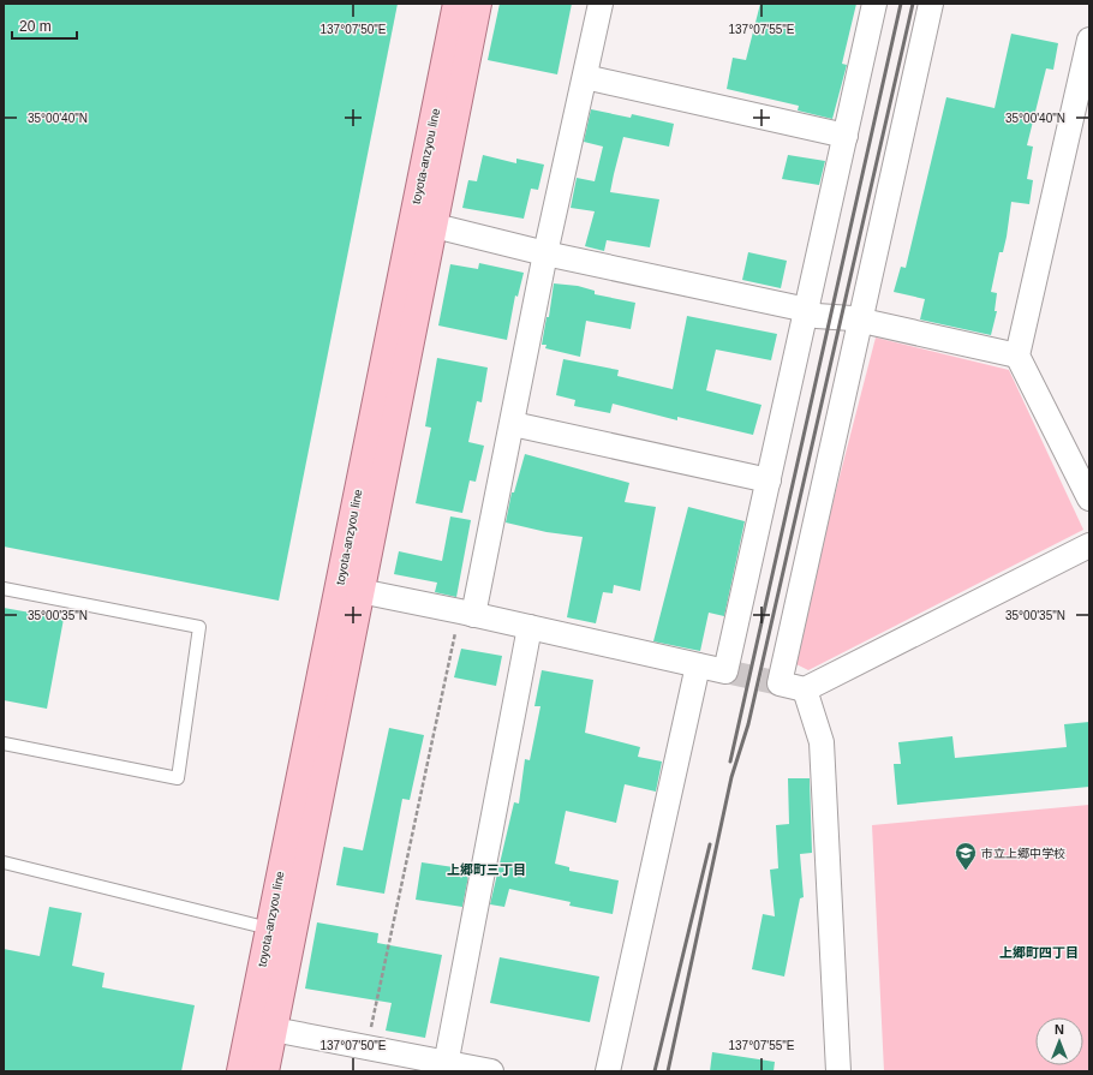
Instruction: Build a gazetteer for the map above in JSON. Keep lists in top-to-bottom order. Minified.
{"streets":{"main road":["toyota-anzyou line"]},"districts":["上郷町三丁目","上郷町四丁目"],"places":{"school or university":["市立上郷中学校"]},"scale_bar":"20 m","north":"top","coordinates":["137°07'50\"E","137°07'55\"E","35°00'40\"N","35°00'35\"N"]}
